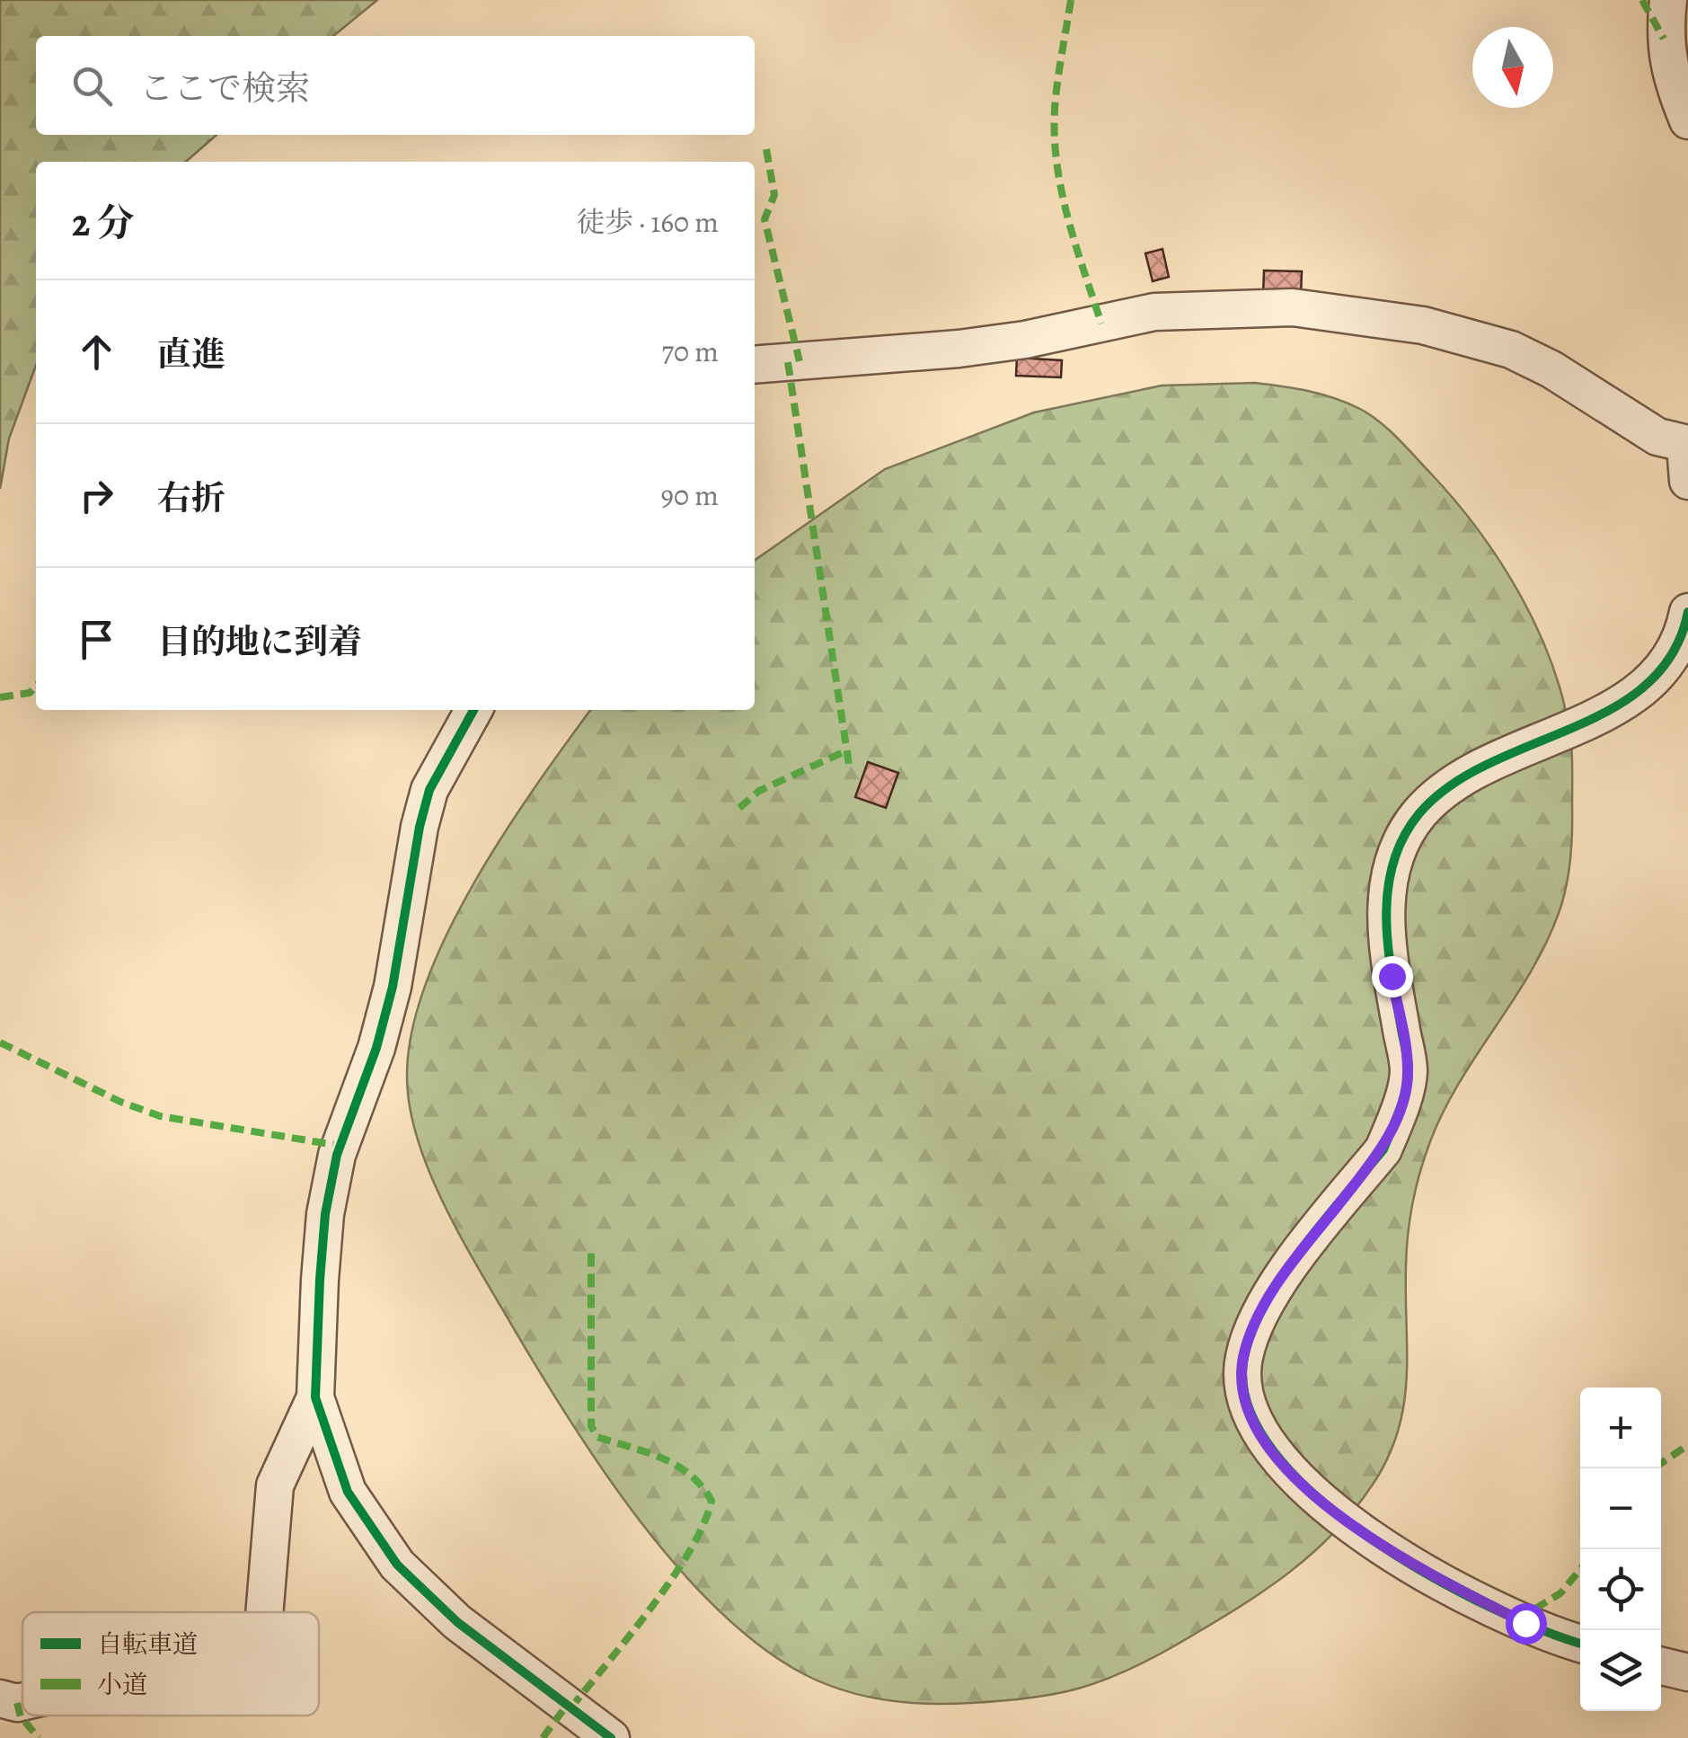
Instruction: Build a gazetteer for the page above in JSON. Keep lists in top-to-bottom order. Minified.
{"legend":["自転車道","小道"],"north":"bottom","page":{"search":"ここで検索","heading":["2 分","徒歩 · 160 m"],"list":[["直進","70 m"],["右折","90 m"],"目的地に到着"],"map_buttons":["+","−"]}}
